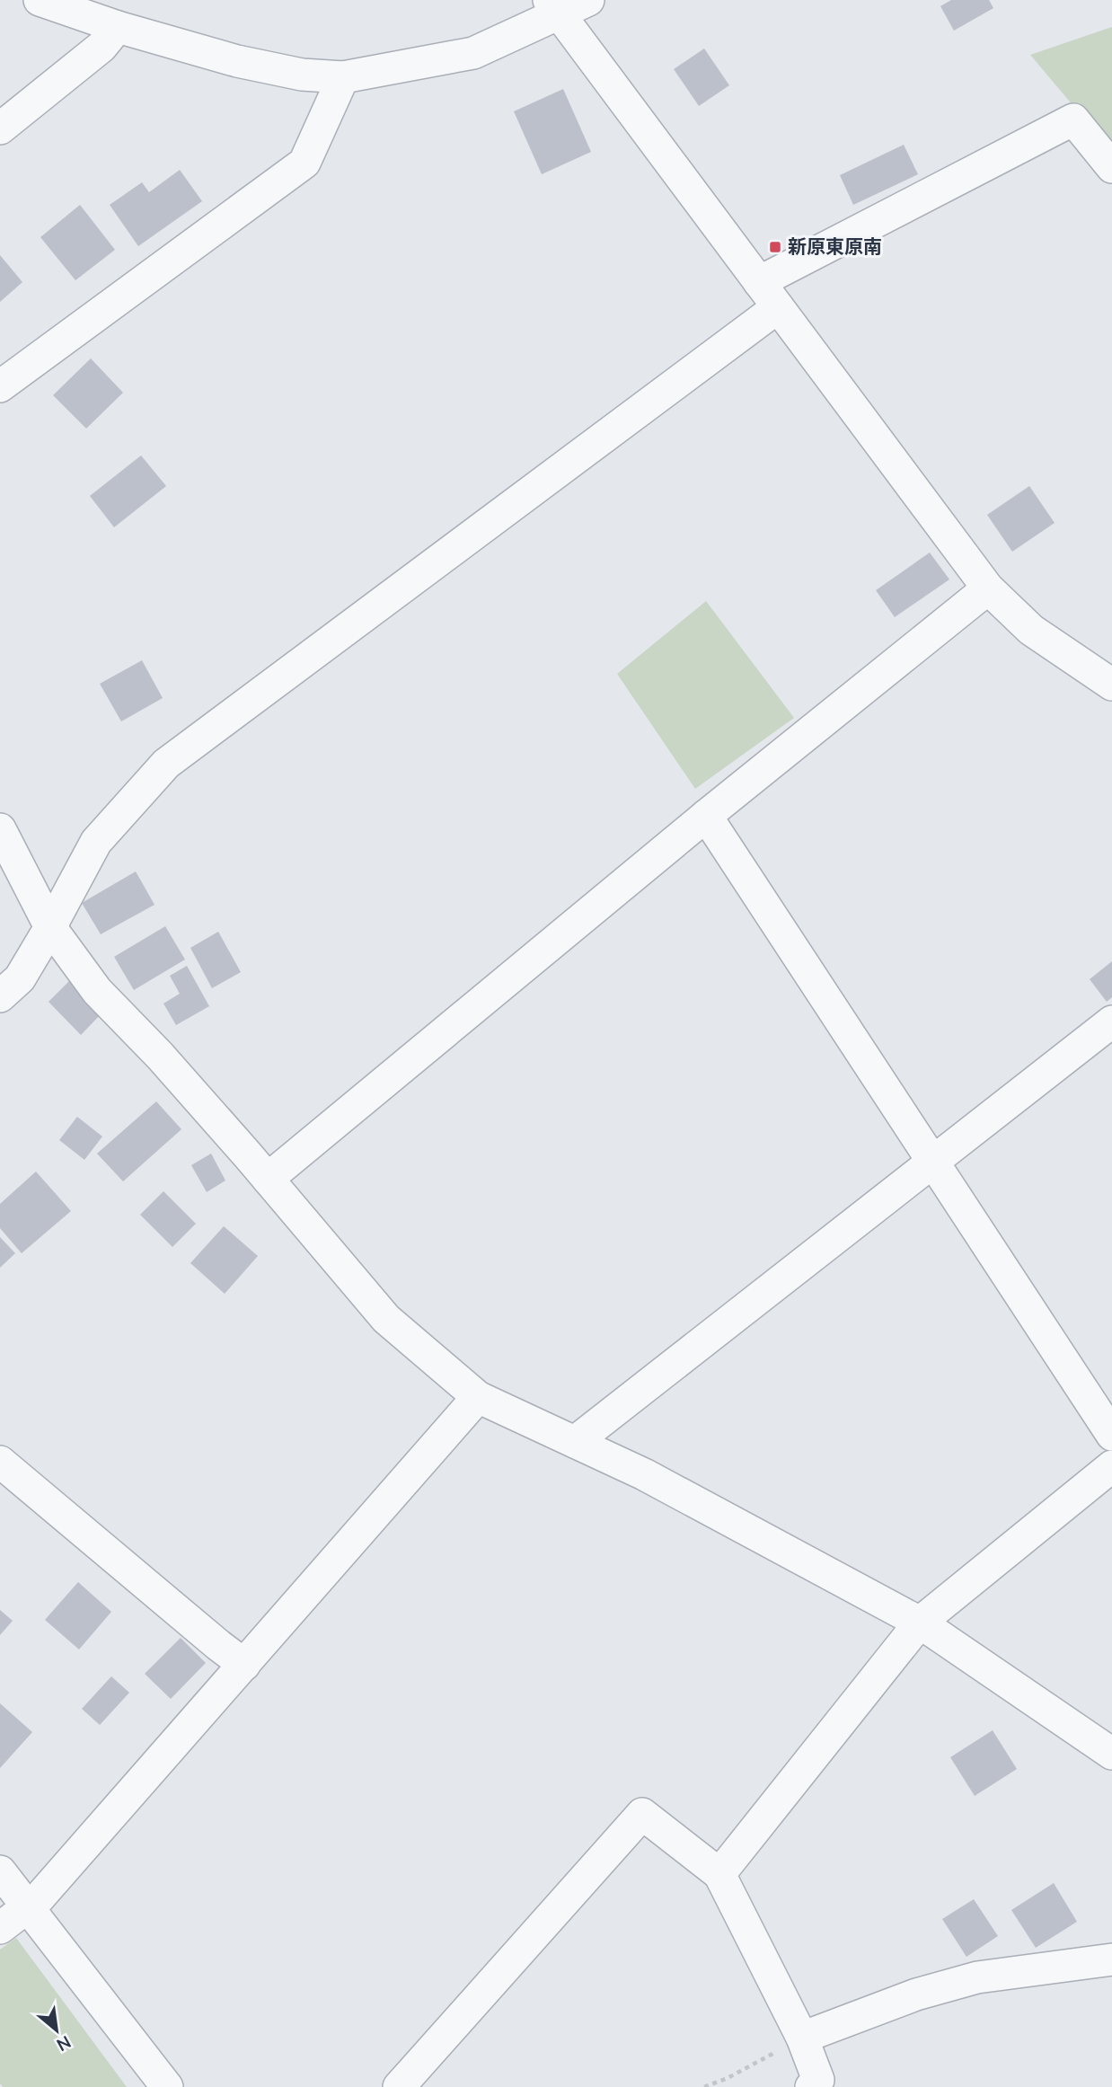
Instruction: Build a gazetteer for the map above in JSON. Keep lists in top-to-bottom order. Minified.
{"places":{"transit":["新原東原南"]},"north":"bottom right"}
